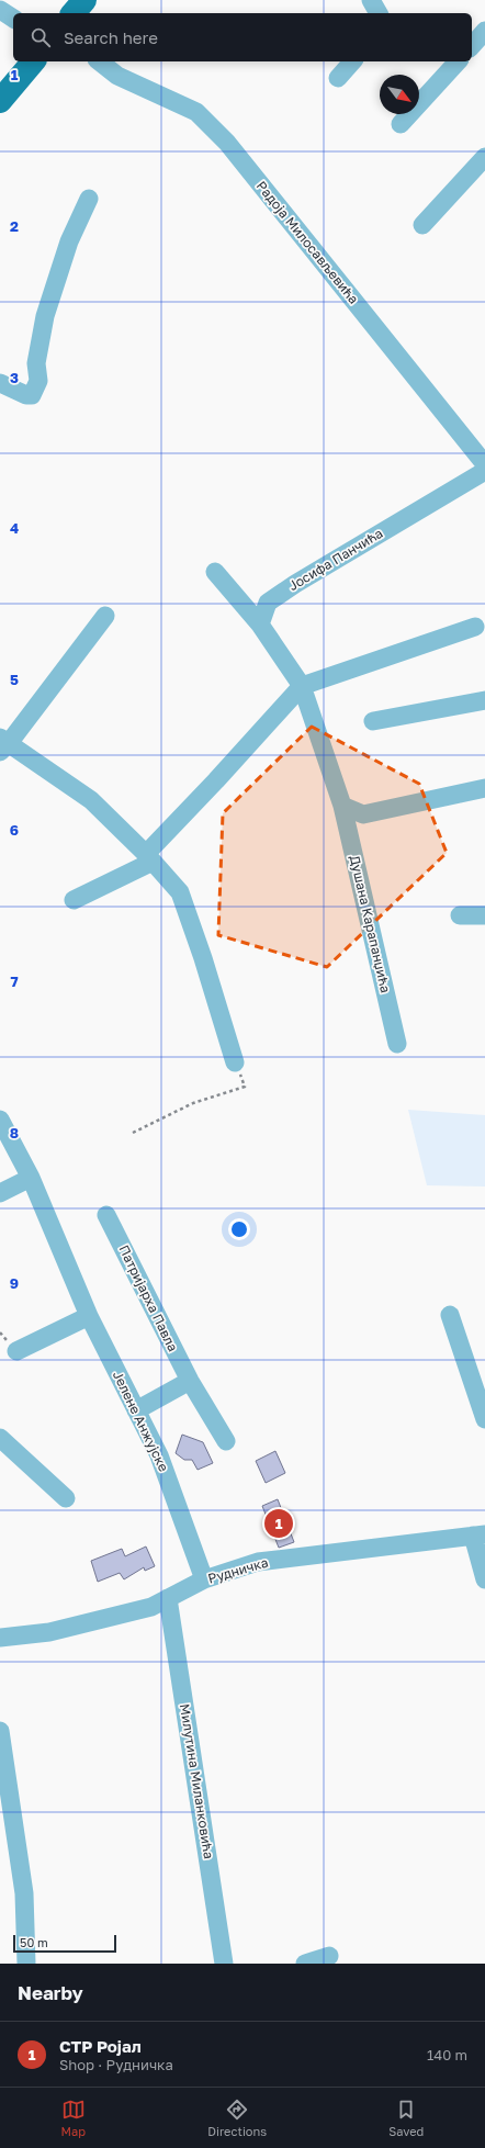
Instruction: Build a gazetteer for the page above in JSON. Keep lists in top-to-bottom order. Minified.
{"streets":{"street":["Радоја Милосављевића","Јосифа Панчића","Душана Карапанџића","Патријарха Павла","Јелене Анжујске","Рудничка","Милутина Миланковића"]},"crossings":[["Јосифа Панчића","Душана Карапанџића"],["Јелене Анжујске","Рудничка"],["Рудничка","Милутина Миланковића"]],"scale_bar":"50 m","north":"bottom right","page":{"search":"Search here","pins":"1","scale":"50 m","heading":"Nearby","list":[{"mark":"1","name":"СТР Ројал","note":"Shop · Рудничка","value":"140 m"}],"nav":["Map","Directions","Saved"]},"grid":{"rows":["1","2","3","4","5","6","7","8","9"]}}
